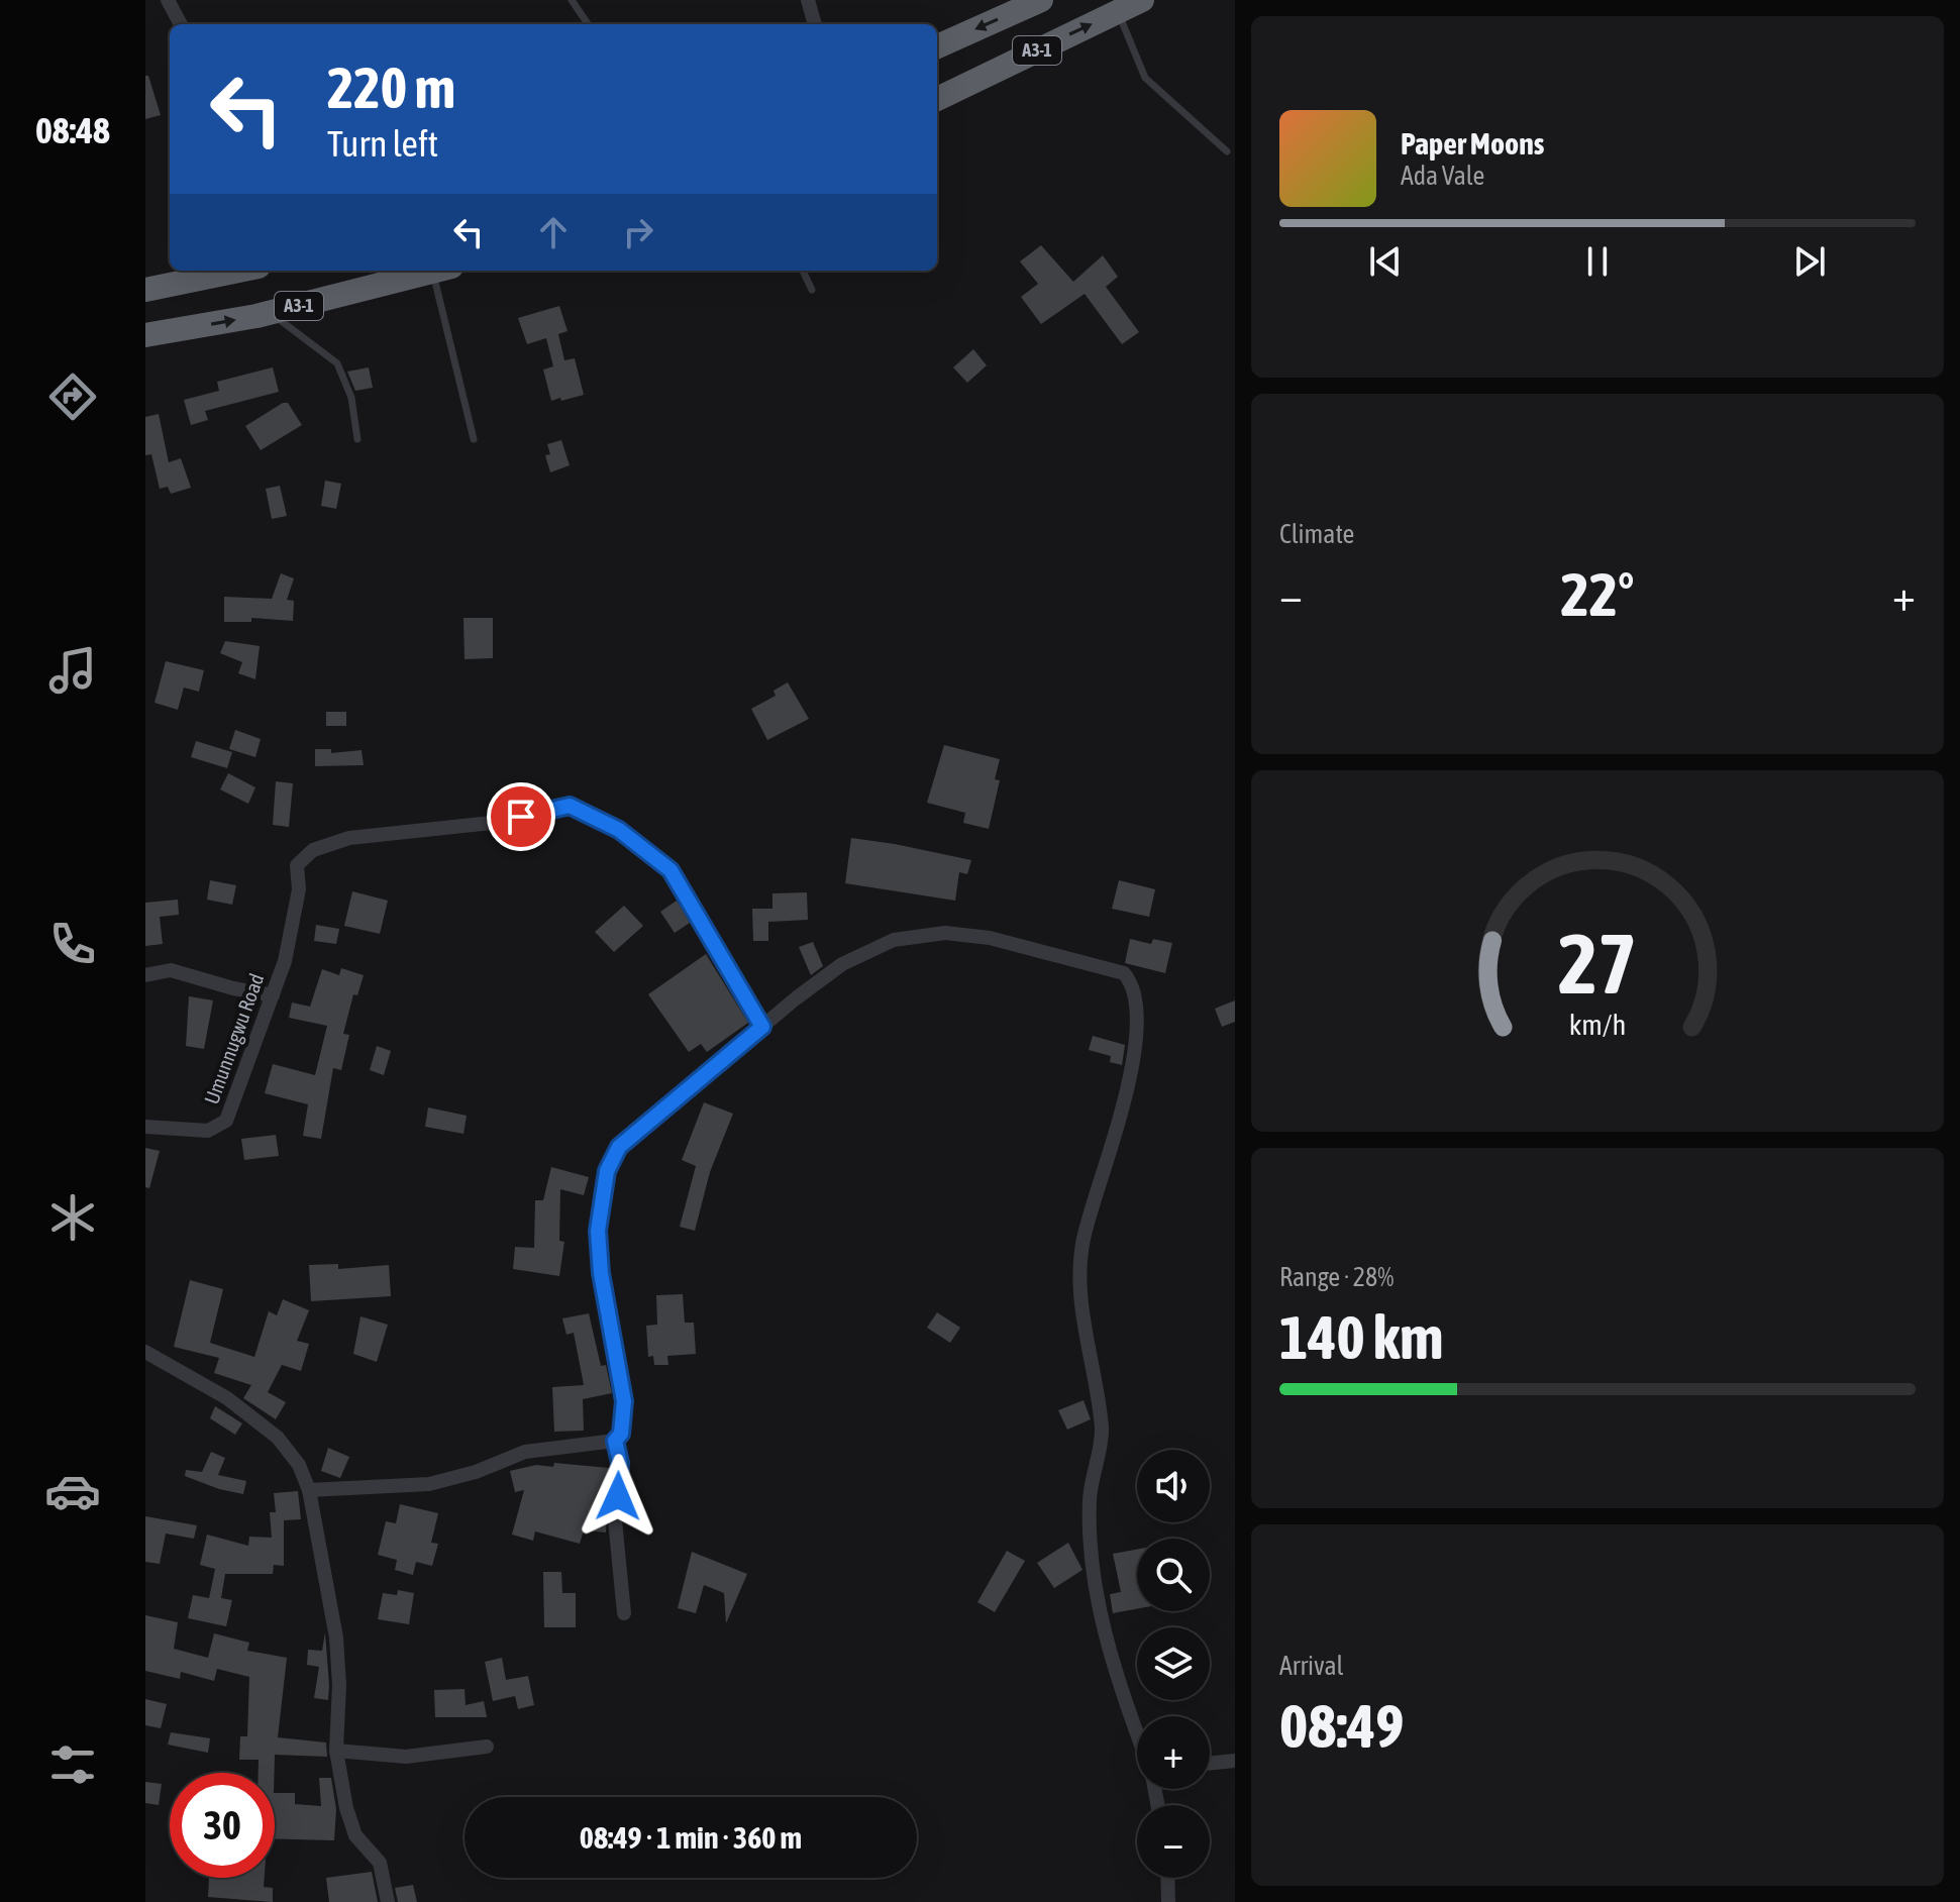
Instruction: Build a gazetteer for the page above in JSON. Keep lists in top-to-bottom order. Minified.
{"streets":{"highway":["A3-1"],"street":["Umunnugwu Road"]},"page":{"tabs":"08:48","turn":["220 m","Turn left"],"song":["Paper Moons","Ada Vale"],"tile":["Climate",["Range · 28%","140 km"],["Arrival","08:49"]],"heat":["−","22°","+"],"map_buttons":["+","−"],"limit":"30","trip":"08:49 · 1 min · 360 m","gauge":["27","km/h"]}}
